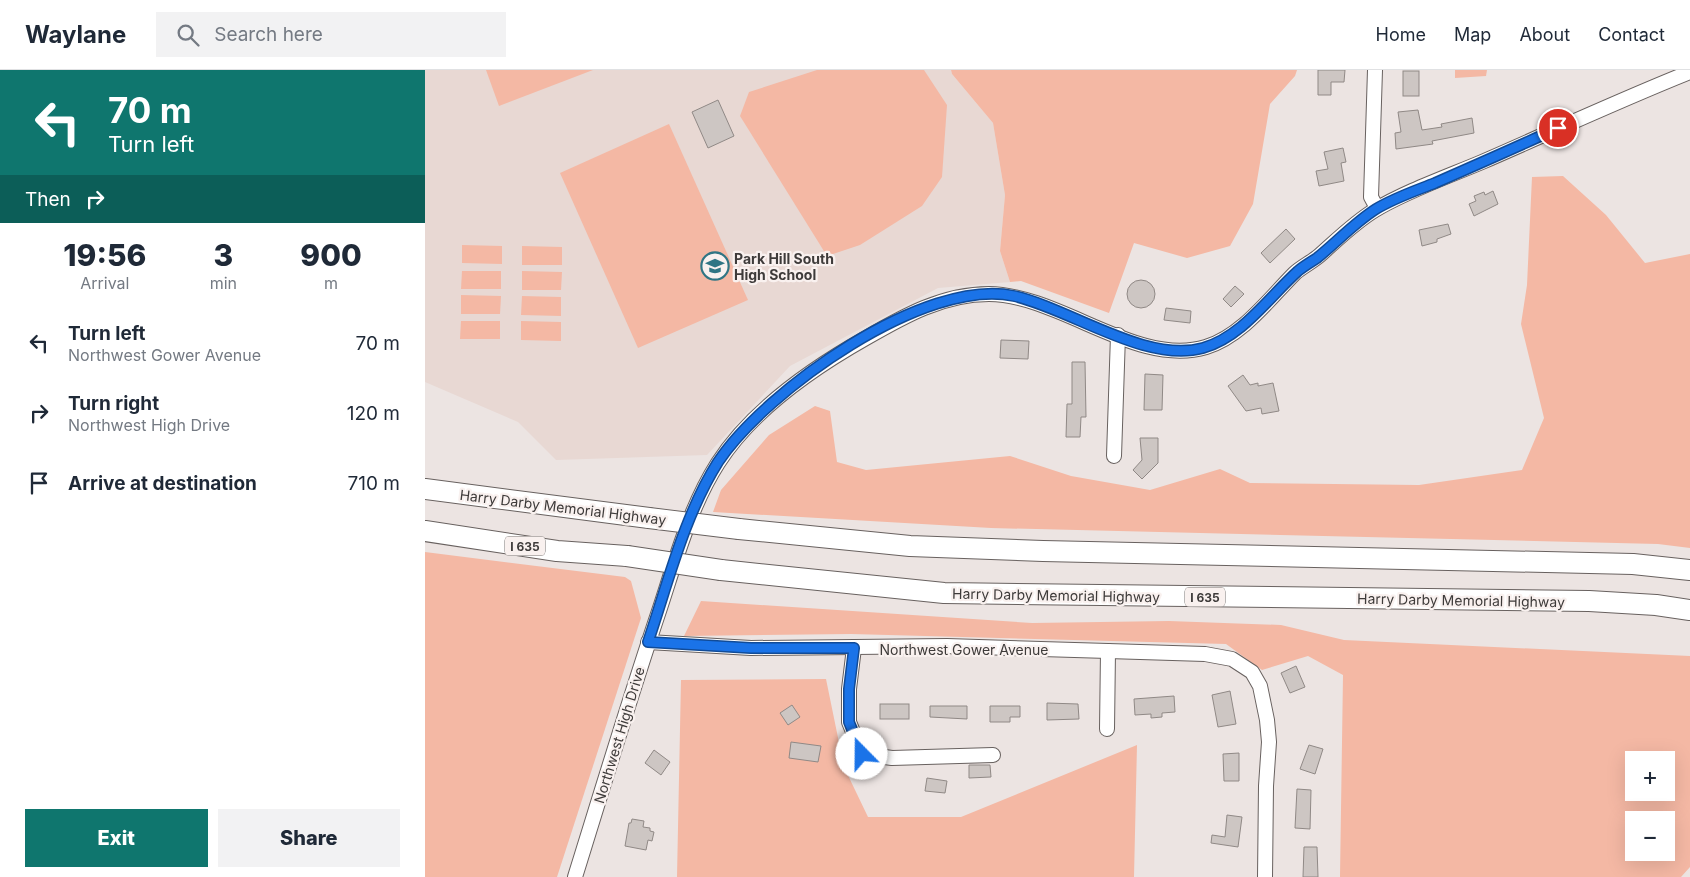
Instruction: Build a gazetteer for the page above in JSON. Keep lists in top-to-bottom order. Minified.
{"streets":{"highway":["Harry Darby Memorial Highway","I 635"],"street":["Northwest Gower Avenue","Northwest High Drive"]},"crossings":[["Northwest Gower Avenue","Northwest High Drive"]],"places":{"school or university":["Park Hill South High School"]},"page":{"header":"Waylane","search":"Search here","nav":["Home","Map","About","Contact"],"turn":["70 m","Turn left"],"then":"Then","eta":["19:56","Arrival","3","min","900","m"],"list":[{"name":"Turn left","note":"Northwest Gower Avenue","value":"70 m"},{"name":"Turn right","note":"Northwest High Drive","value":"120 m"},{"name":"Arrive at destination","value":"710 m"}],"map_buttons":["+","−"],"buttons":["Exit","Share"]}}
